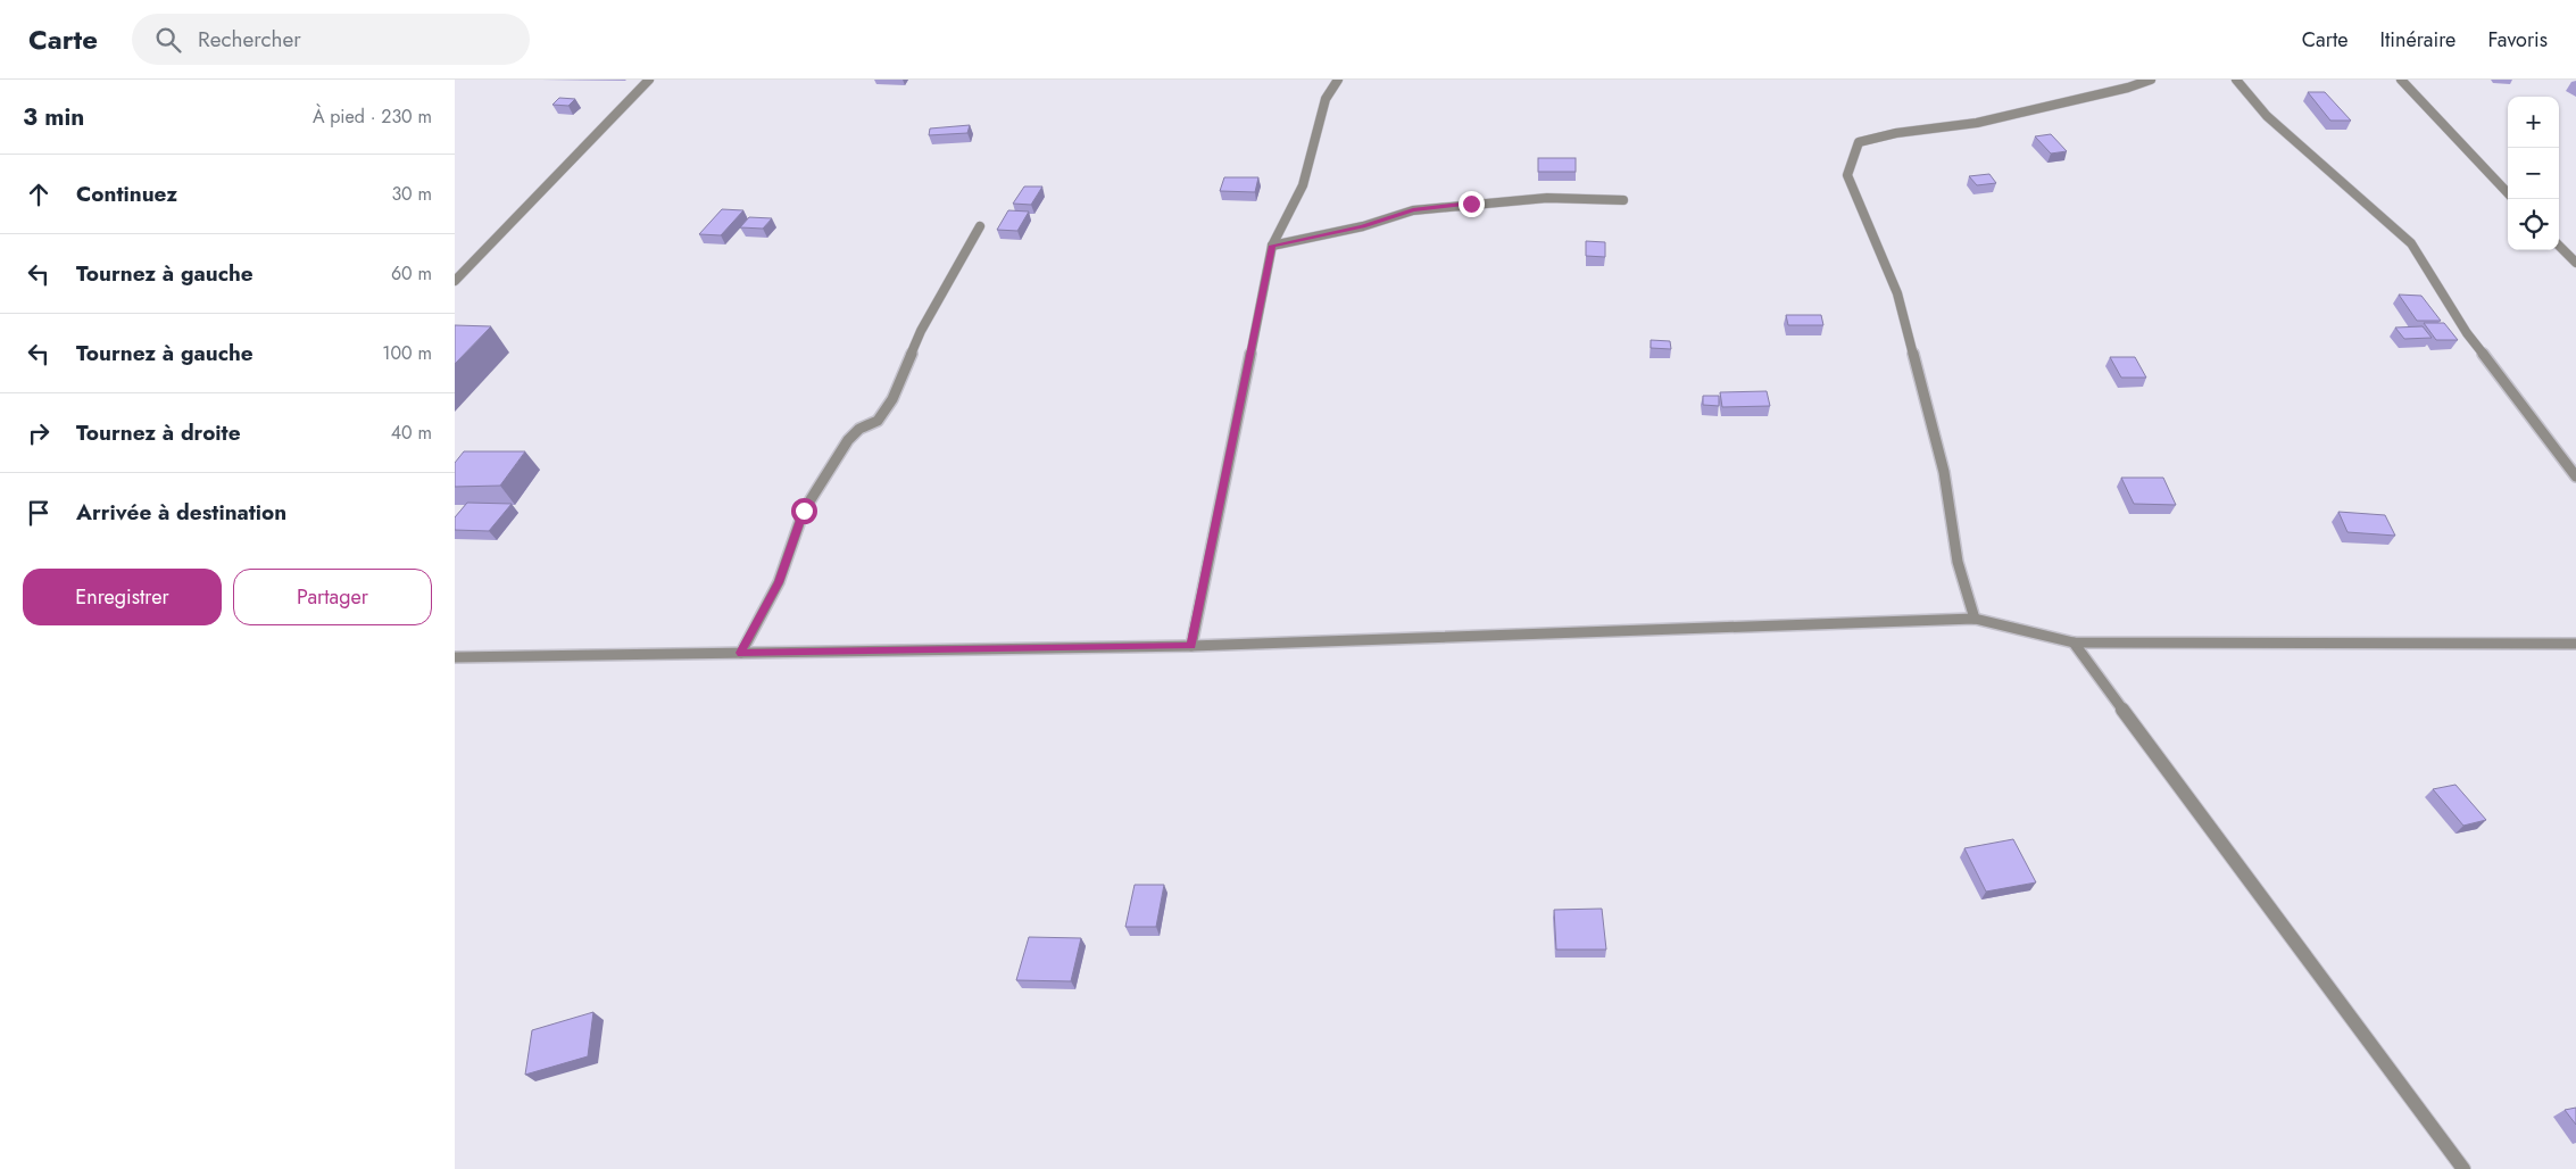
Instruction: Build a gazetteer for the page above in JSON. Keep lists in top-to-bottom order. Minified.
{"page":{"header":"Carte","search":"Rechercher","nav":["Carte","Itinéraire","Favoris"],"heading":["3 min","À pied · 230 m"],"map_buttons":["+","−"],"list":[["Continuez","30 m"],["Tournez à gauche","60 m"],["Tournez à gauche","100 m"],["Tournez à droite","40 m"],"Arrivée à destination"],"buttons":["Enregistrer","Partager"]}}
